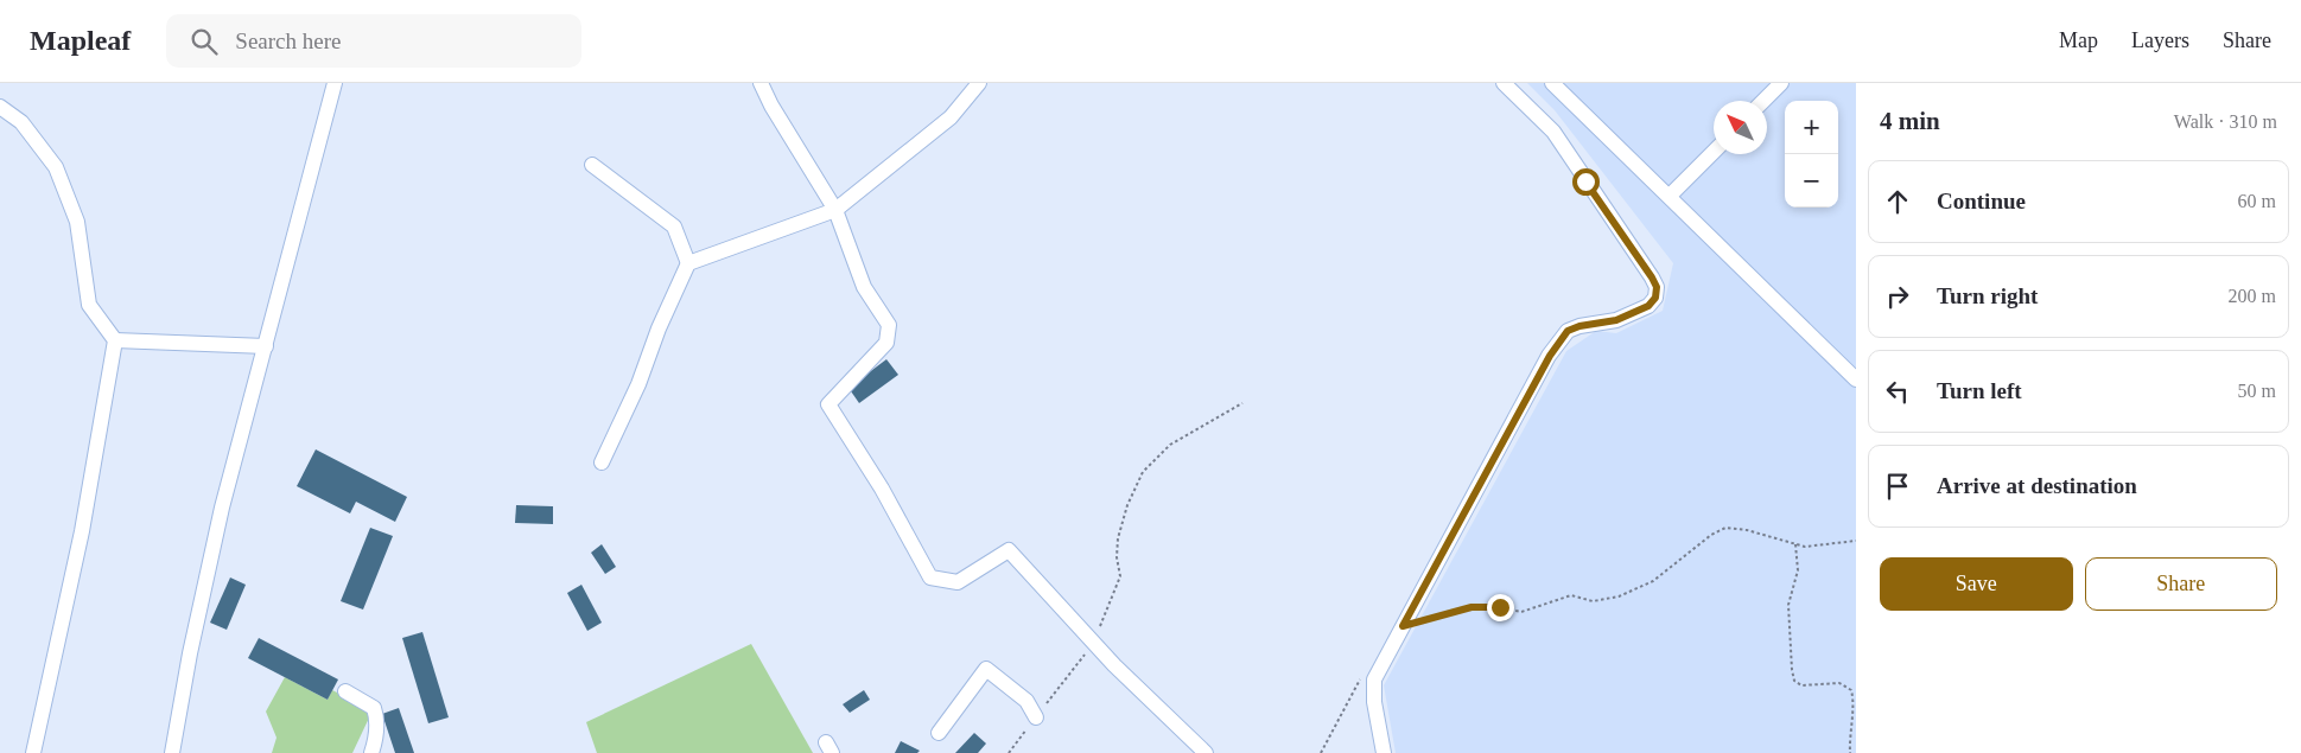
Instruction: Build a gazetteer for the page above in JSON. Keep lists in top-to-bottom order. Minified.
{"north":"top left","page":{"header":"Mapleaf","search":"Search here","nav":["Map","Layers","Share"],"heading":["4 min","Walk · 310 m"],"map_buttons":["+","−"],"list":[["Continue","60 m"],["Turn right","200 m"],["Turn left","50 m"],"Arrive at destination"],"buttons":["Save","Share"]}}
